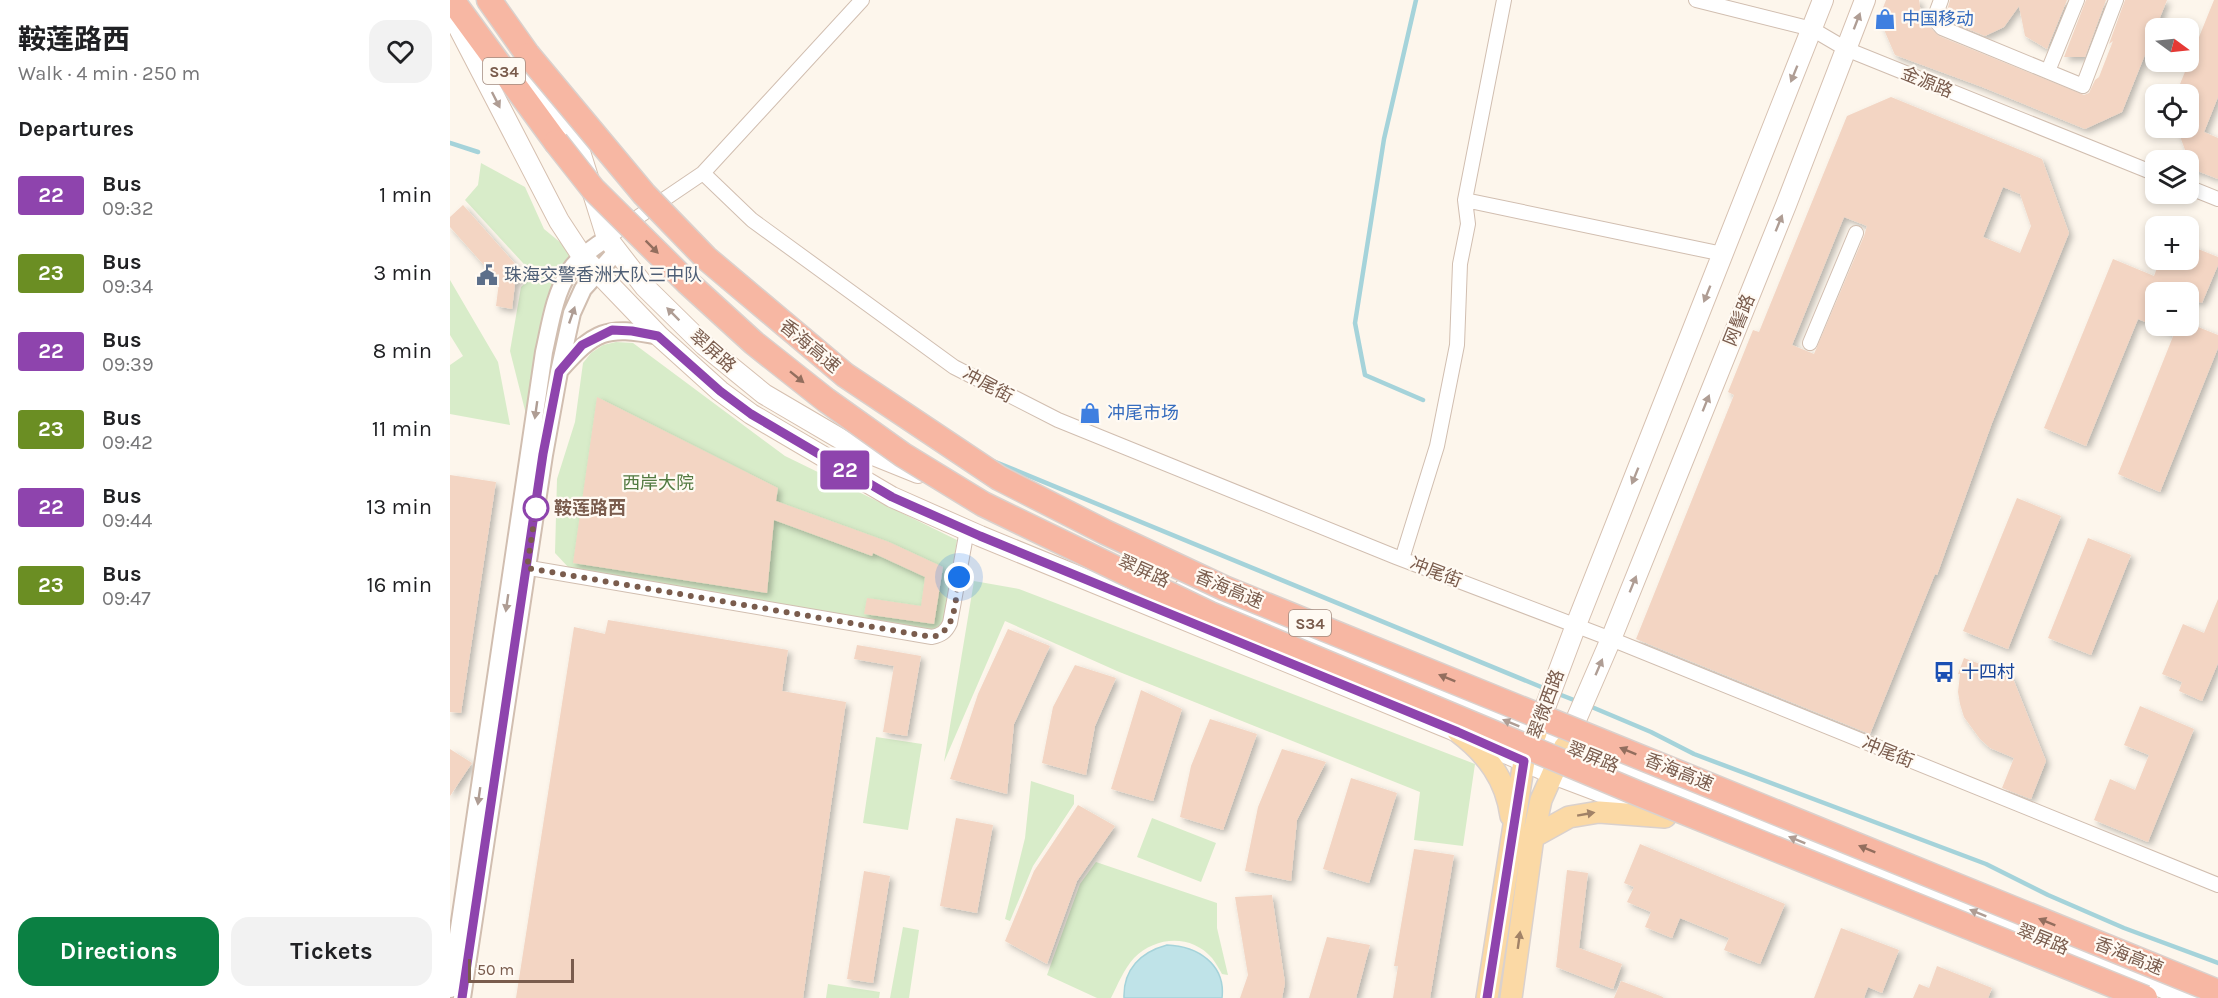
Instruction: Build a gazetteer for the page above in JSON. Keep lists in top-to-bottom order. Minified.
{"streets":{"highway":["S34","香海高速"],"main road":["网髻路","翠屏路","翠微西路"],"street":["金源路","冲尾街"]},"crossings":[["金源路","网髻路"],["金源路","翠微西路"],["网髻路","冲尾街"],["网髻路","翠微西路"],["翠屏路","翠微西路"],["冲尾街","翠微西路"]],"one_way":["网髻路"],"parks":["西岸大院"],"places":{"shop":["中国移动","冲尾市场"],"public building":["珠海交警香洲大队三中队"],"other":["鞍莲路西"],"bus stop":["十四村"]},"lines":["bus line 22"],"scale_bar":"50 m","north":"right","page":{"heading":[["鞍莲路西","Walk · 4 min · 250 m"],"Departures"],"on_map":"22","map_buttons":["+","−"],"list":[{"mark":"22","name":"Bus","note":"09:32","value":"1 min"},{"mark":"23","name":"Bus","note":"09:34","value":"3 min"},{"mark":"22","name":"Bus","note":"09:39","value":"8 min"},{"mark":"23","name":"Bus","note":"09:42","value":"11 min"},{"mark":"22","name":"Bus","note":"09:44","value":"13 min"},{"mark":"23","name":"Bus","note":"09:47","value":"16 min"}],"buttons":["Directions","Tickets"],"scale":"50 m"}}
